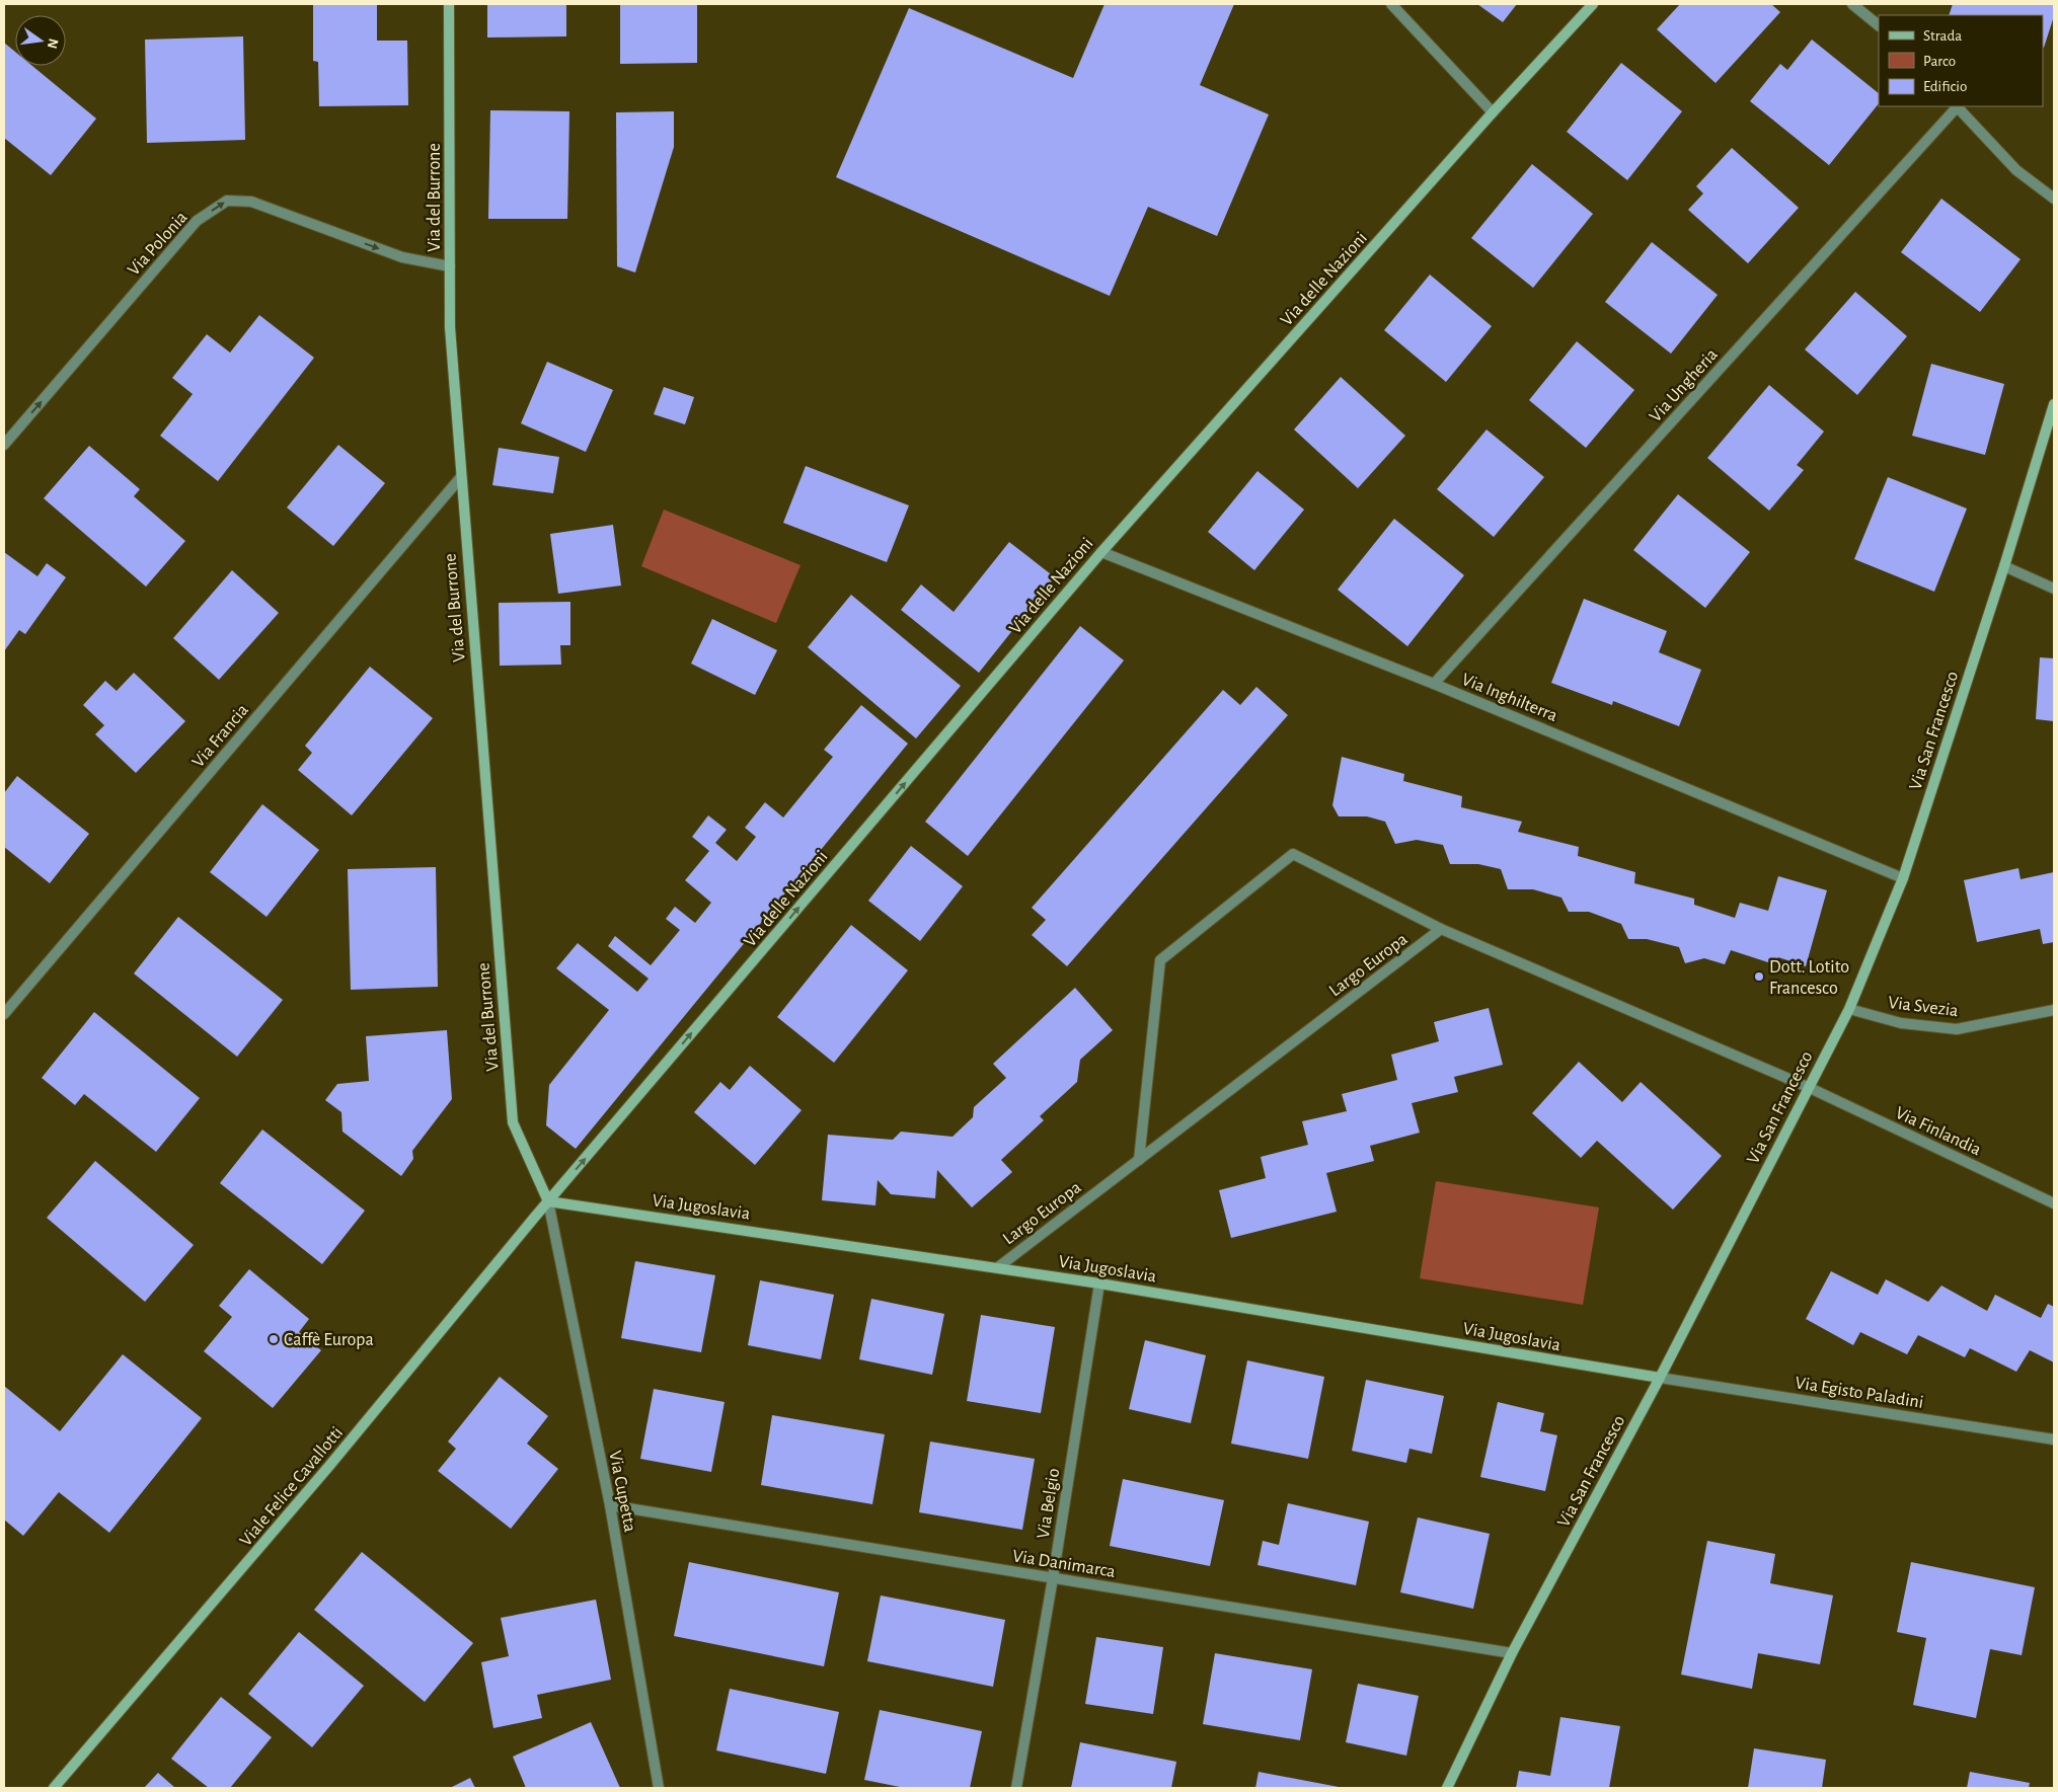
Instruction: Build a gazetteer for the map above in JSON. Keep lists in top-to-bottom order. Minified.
{"streets":{"main road":["Via del Burrone","Via delle Nazioni","Via San Francesco","Via Jugoslavia","Viale Felice Cavallotti"],"street":["Via Polonia","Via Ungheria","Via Inghilterra","Via Francia","Largo Europa","Via Svezia","Via Finlandia","Via Egisto Paladini","Via Cupetta","Via Belgio","Via Danimarca"]},"crossings":[["Via del Burrone","Via Polonia"],["Via del Burrone","Via delle Nazioni"],["Via del Burrone","Via Francia"],["Via del Burrone","Via Jugoslavia"],["Via del Burrone","Viale Felice Cavallotti"],["Via del Burrone","Via Cupetta"],["Via delle Nazioni","Via Inghilterra"],["Via delle Nazioni","Via Jugoslavia"],["Via delle Nazioni","Viale Felice Cavallotti"],["Via delle Nazioni","Via Cupetta"],["Via Ungheria","Via Inghilterra"],["Via Inghilterra","Via San Francesco"],["Via San Francesco","Via Svezia"],["Via San Francesco","Via Finlandia"],["Via San Francesco","Via Jugoslavia"],["Via San Francesco","Via Egisto Paladini"],["Via San Francesco","Via Danimarca"],["Largo Europa","Via Jugoslavia"],["Via Jugoslavia","Via Egisto Paladini"],["Via Jugoslavia","Viale Felice Cavallotti"],["Via Jugoslavia","Via Cupetta"],["Via Jugoslavia","Via Belgio"],["Viale Felice Cavallotti","Via Cupetta"],["Via Cupetta","Via Danimarca"],["Via Belgio","Via Danimarca"]],"one_way":["Via Polonia","Via delle Nazioni"],"places":["Dott. Lotito Francesco","Caffè Europa"],"legend":["Strada","Parco","Edificio"],"north":"right"}
